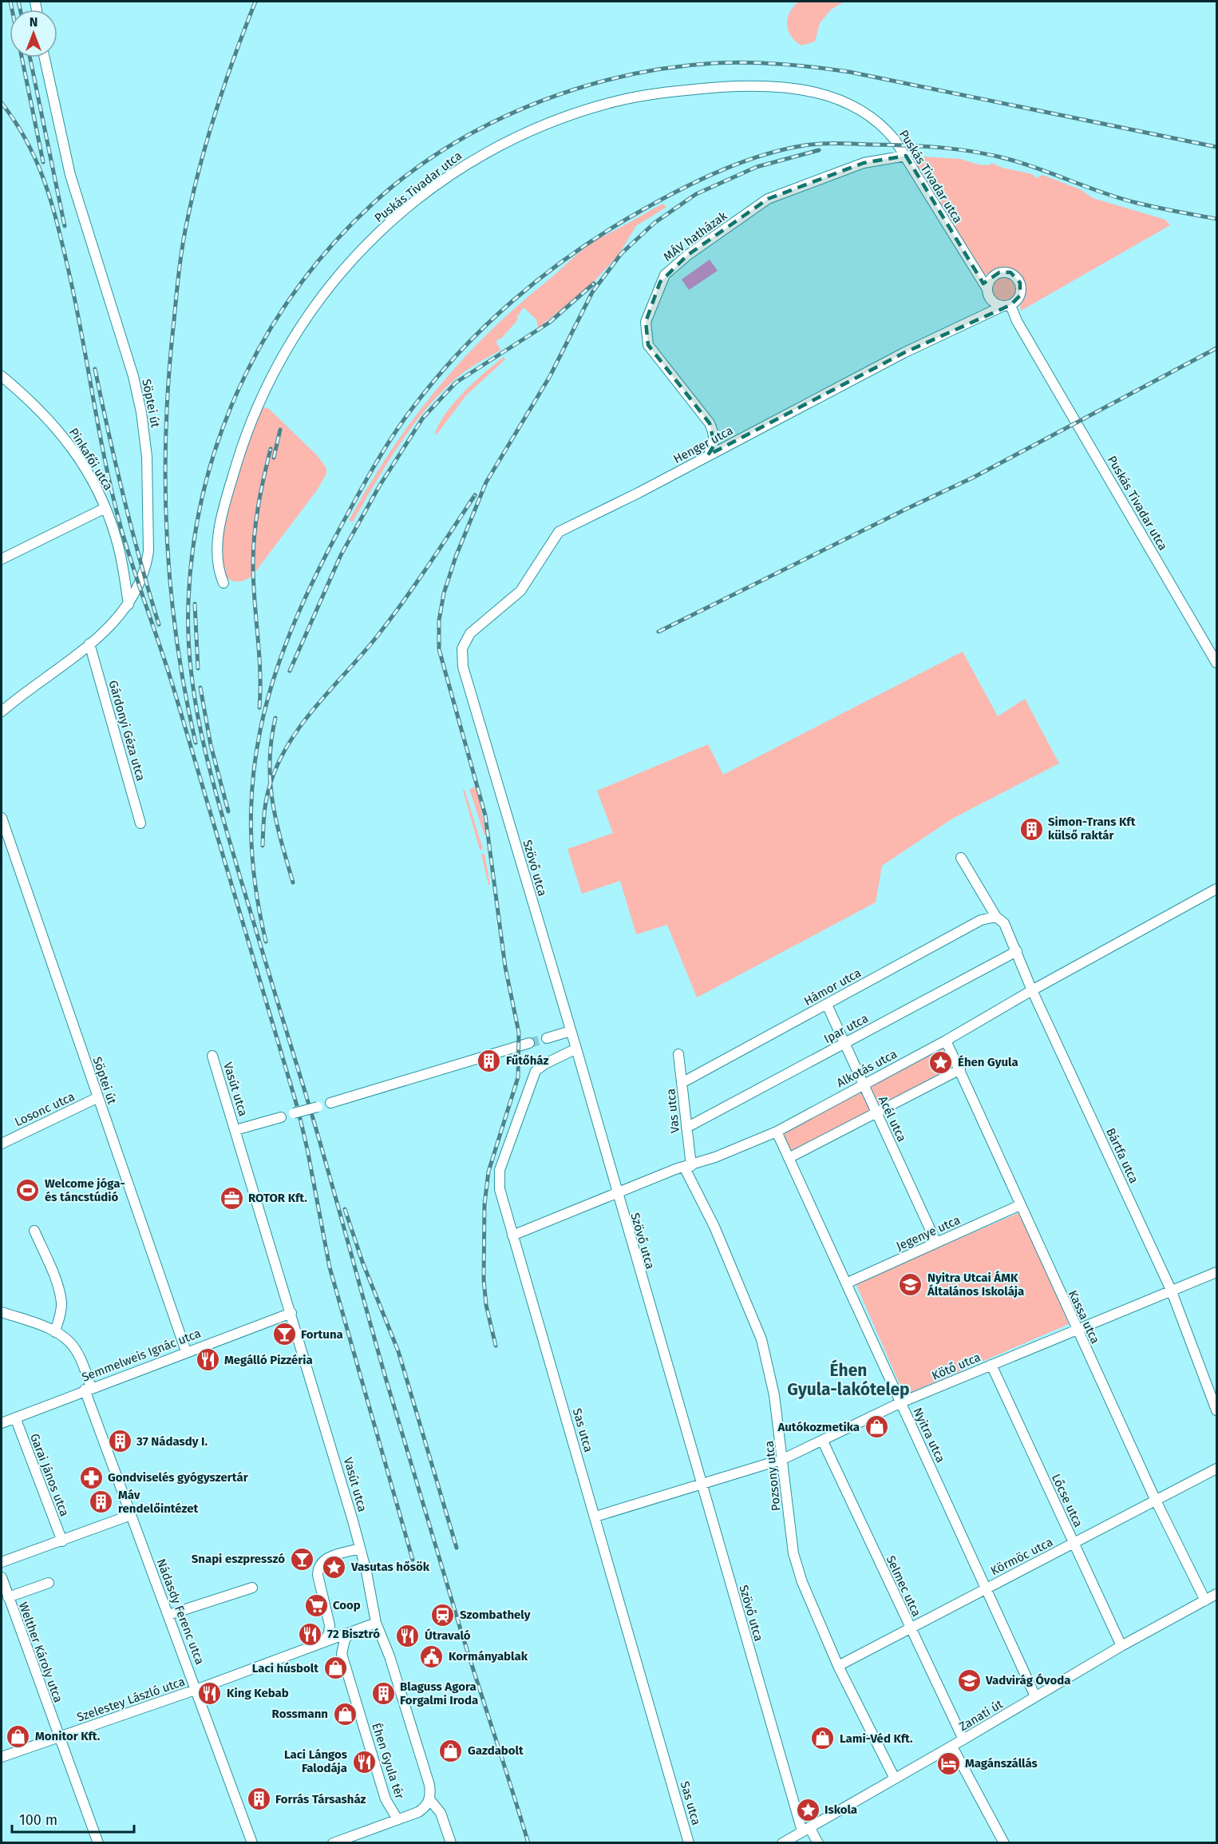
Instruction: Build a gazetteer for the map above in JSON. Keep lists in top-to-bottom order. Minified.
{"streets":{"street":["Puskás Tivadar utca","MÁV hatházak","Söptei út","Henger utca","Pinkafői utca","Gárdonyi Géza utca","Szövő utca","Hámor utca","Ipar utca","Alkotás utca","Vasút utca","Losonc utca","Vas utca","Acél utca","Bártfa utca","Jegenye utca","Kassa utca","Semmelweis Ignác utca","Kötő utca","Sas utca","Nyitra utca","Garai János utca","Pozsony utca","Lőcse utca","Körmöc utca","Selmec utca","Nádasdy Ferenc utca","Welther Károly utca","Szelestey László utca","Zanati út","Éhen Gyula tér"]},"crossings":[["Puskás Tivadar utca","MÁV hatházak"],["Puskás Tivadar utca","Henger utca"],["MÁV hatházak","Henger utca"],["Söptei út","Pinkafői utca"],["Söptei út","Gárdonyi Géza utca"],["Söptei út","Losonc utca"],["Söptei út","Semmelweis Ignác utca"],["Henger utca","Szövő utca"],["Szövő utca","Alkotás utca"],["Szövő utca","Kötő utca"],["Szövő utca","Sas utca"],["Szövő utca","Zanati út"],["Hámor utca","Vas utca"],["Hámor utca","Acél utca"],["Hámor utca","Bártfa utca"],["Ipar utca","Vas utca"],["Ipar utca","Acél utca"],["Ipar utca","Bártfa utca"],["Alkotás utca","Vas utca"],["Alkotás utca","Acél utca"],["Alkotás utca","Bártfa utca"],["Alkotás utca","Kassa utca"],["Alkotás utca","Sas utca"],["Alkotás utca","Nyitra utca"],["Alkotás utca","Pozsony utca"],["Vasút utca","Semmelweis Ignác utca"],["Vasút utca","Szelestey László utca"],["Vas utca","Pozsony utca"],["Acél utca","Jegenye utca"],["Bártfa utca","Kötő utca"],["Jegenye utca","Kassa utca"],["Jegenye utca","Nyitra utca"],["Kassa utca","Kötő utca"],["Kassa utca","Körmöc utca"],["Kassa utca","Zanati út"],["Semmelweis Ignác utca","Garai János utca"],["Semmelweis Ignác utca","Nádasdy Ferenc utca"],["Kötő utca","Sas utca"],["Kötő utca","Nyitra utca"],["Kötő utca","Pozsony utca"],["Kötő utca","Lőcse utca"],["Kötő utca","Selmec utca"],["Nyitra utca","Körmöc utca"],["Nyitra utca","Zanati út"],["Pozsony utca","Körmöc utca"],["Pozsony utca","Zanati út"],["Lőcse utca","Körmöc utca"],["Lőcse utca","Zanati út"],["Körmöc utca","Selmec utca"],["Selmec utca","Zanati út"],["Nádasdy Ferenc utca","Szelestey László utca"],["Welther Károly utca","Szelestey László utca"]],"districts":["Éhen Gyula-lakótelep"],"places":{"building":["Simon-Trans Kft külső raktár","Fűtőház","37 Nádasdy I.","Máv rendelőintézet","Blaguss Agora Forgalmi Iroda","Forrás Társasház"],"place":["Éhen Gyula","Vasutas hősök","Iskola"],"sports":["Welcome jóga- és táncstúdió"],"office":["ROTOR Kft."],"school or university":["Nyitra Utcai ÁMK Általános Iskolája","Vadvirág Óvoda"],"bar":["Fortuna","Snapi eszpresszó"],"restaurant":["Megálló Pizzéria","72 Bisztró","Útravaló","King Kebab","Laci Lángos Falodája"],"shop":["Autókozmetika","Laci húsbolt","Rossmann","Monitor Kft.","Lami-Véd Kft.","Gazdabolt"],"pharmacy":["Gondviselés gyógyszertár"],"supermarket":["Coop"],"station":["Szombathely"],"public building":["Kormányablak"],"hotel":["Magánszállás"]},"scale_bar":"100 m","north":"top"}
